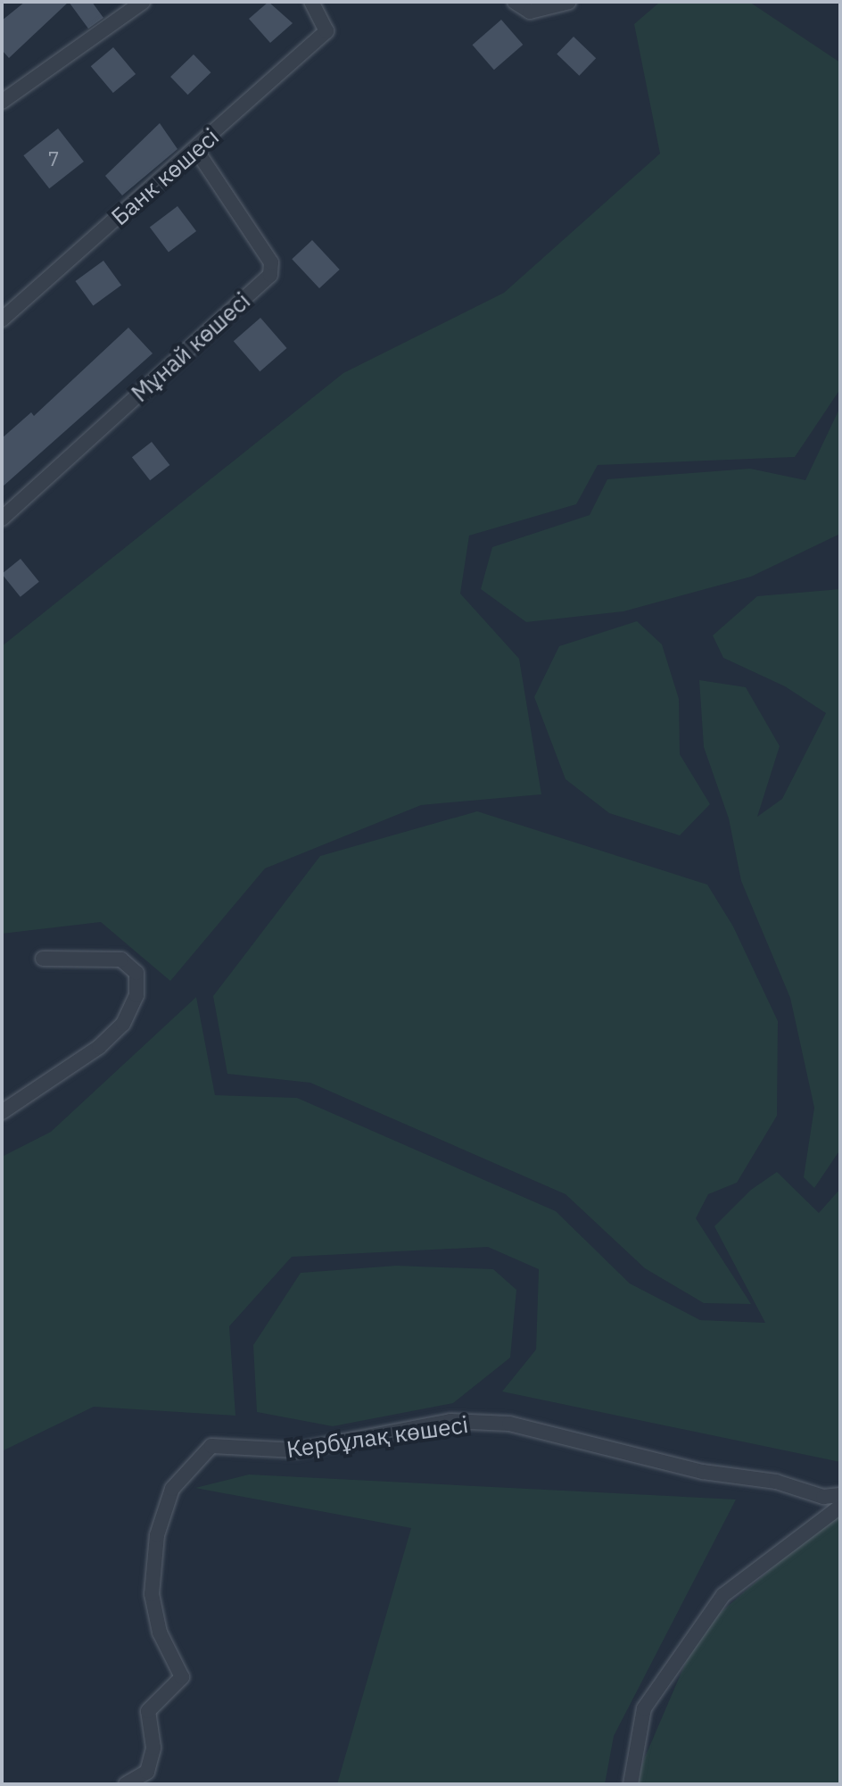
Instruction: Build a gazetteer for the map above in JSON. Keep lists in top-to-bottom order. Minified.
{"streets":{"street":["Банк көшесі","Мұнай көшесі","Кербұлақ көшесі"]},"crossings":[["Банк көшесі","Мұнай көшесі"]],"house_numbers":["7"]}
